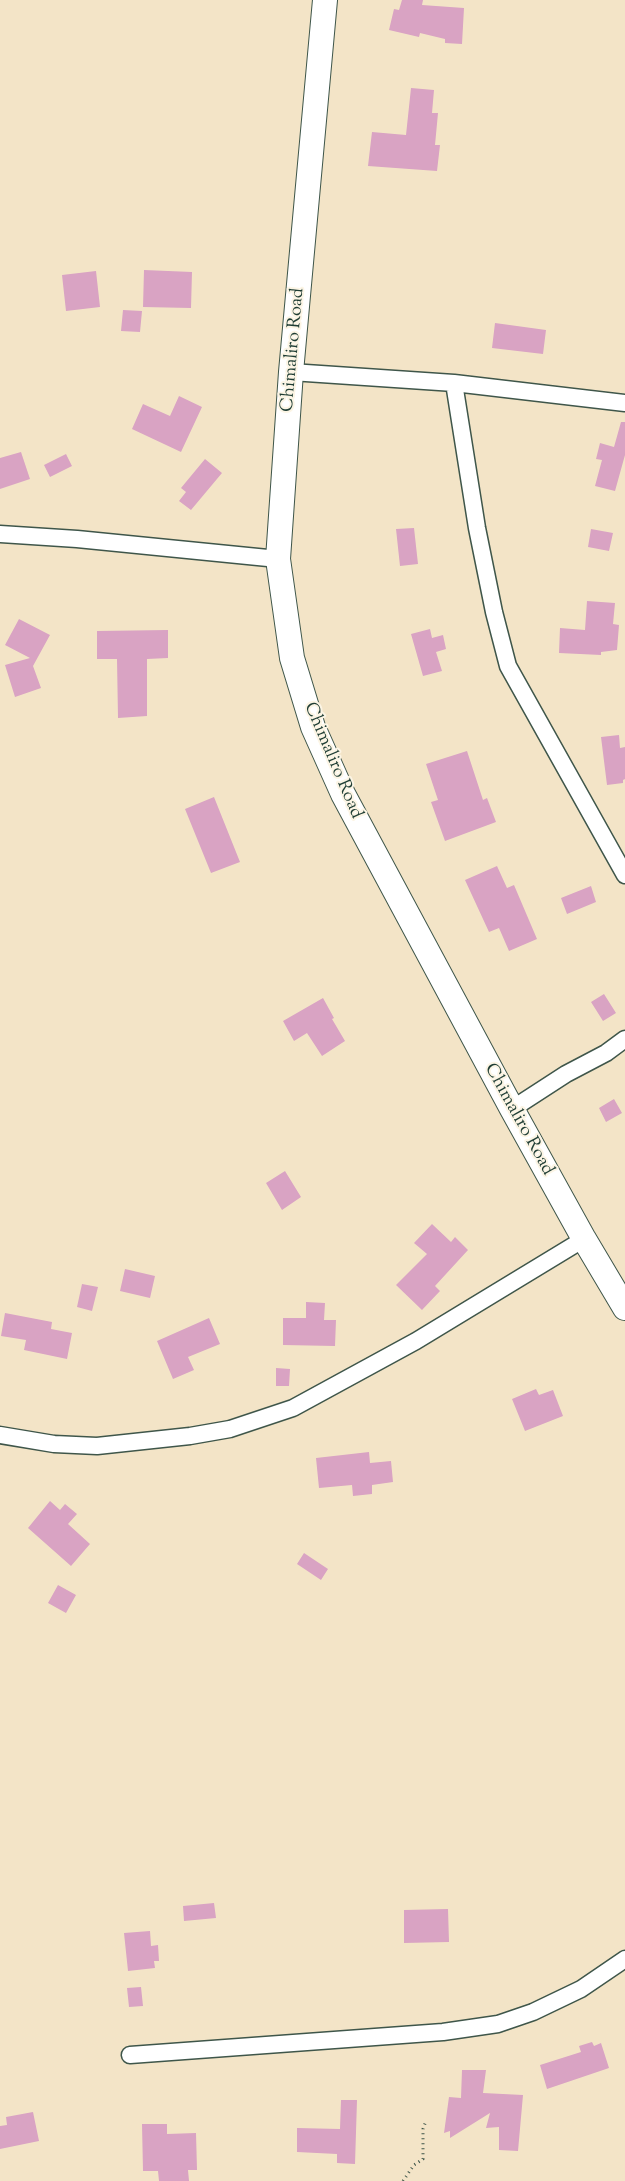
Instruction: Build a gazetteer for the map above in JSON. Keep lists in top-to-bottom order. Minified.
{"streets":{"street":["Chimaliro Road"]}}
